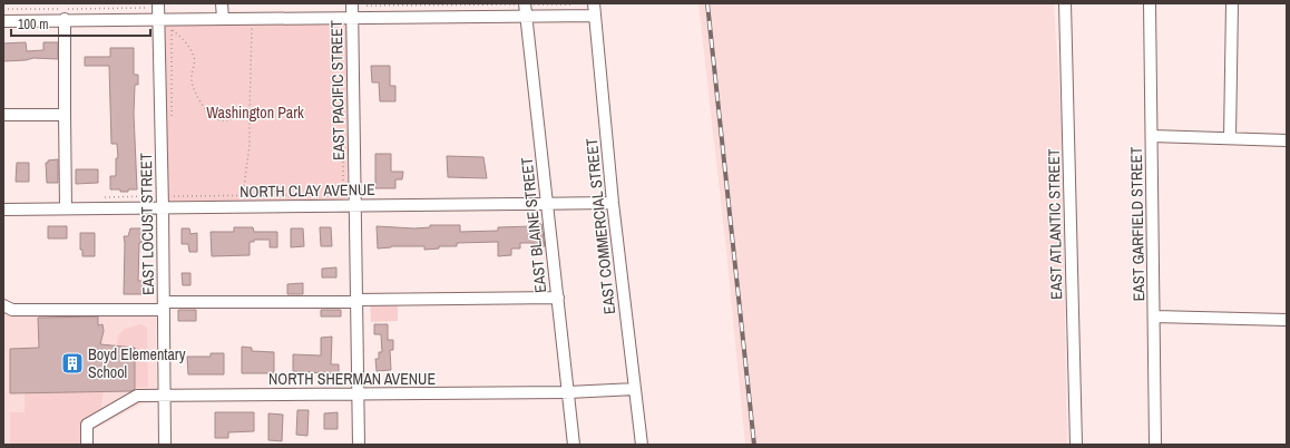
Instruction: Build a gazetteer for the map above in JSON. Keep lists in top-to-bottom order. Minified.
{"streets":{"street":["EAST PACIFIC STREET","NORTH CLAY AVENUE","EAST LOCUST STREET","EAST ATLANTIC STREET","EAST GARFIELD STREET","EAST BLAINE STREET","EAST COMMERCIAL STREET","NORTH SHERMAN AVENUE"]},"crossings":[["EAST PACIFIC STREET","NORTH CLAY AVENUE"],["EAST PACIFIC STREET","NORTH SHERMAN AVENUE"],["NORTH CLAY AVENUE","EAST LOCUST STREET"],["NORTH CLAY AVENUE","EAST BLAINE STREET"],["NORTH CLAY AVENUE","EAST COMMERCIAL STREET"],["EAST LOCUST STREET","NORTH SHERMAN AVENUE"],["EAST BLAINE STREET","NORTH SHERMAN AVENUE"],["EAST COMMERCIAL STREET","NORTH SHERMAN AVENUE"]],"parks":["Washington Park"],"places":{"building":["Boyd Elementary School"]},"scale_bar":"100 m"}
